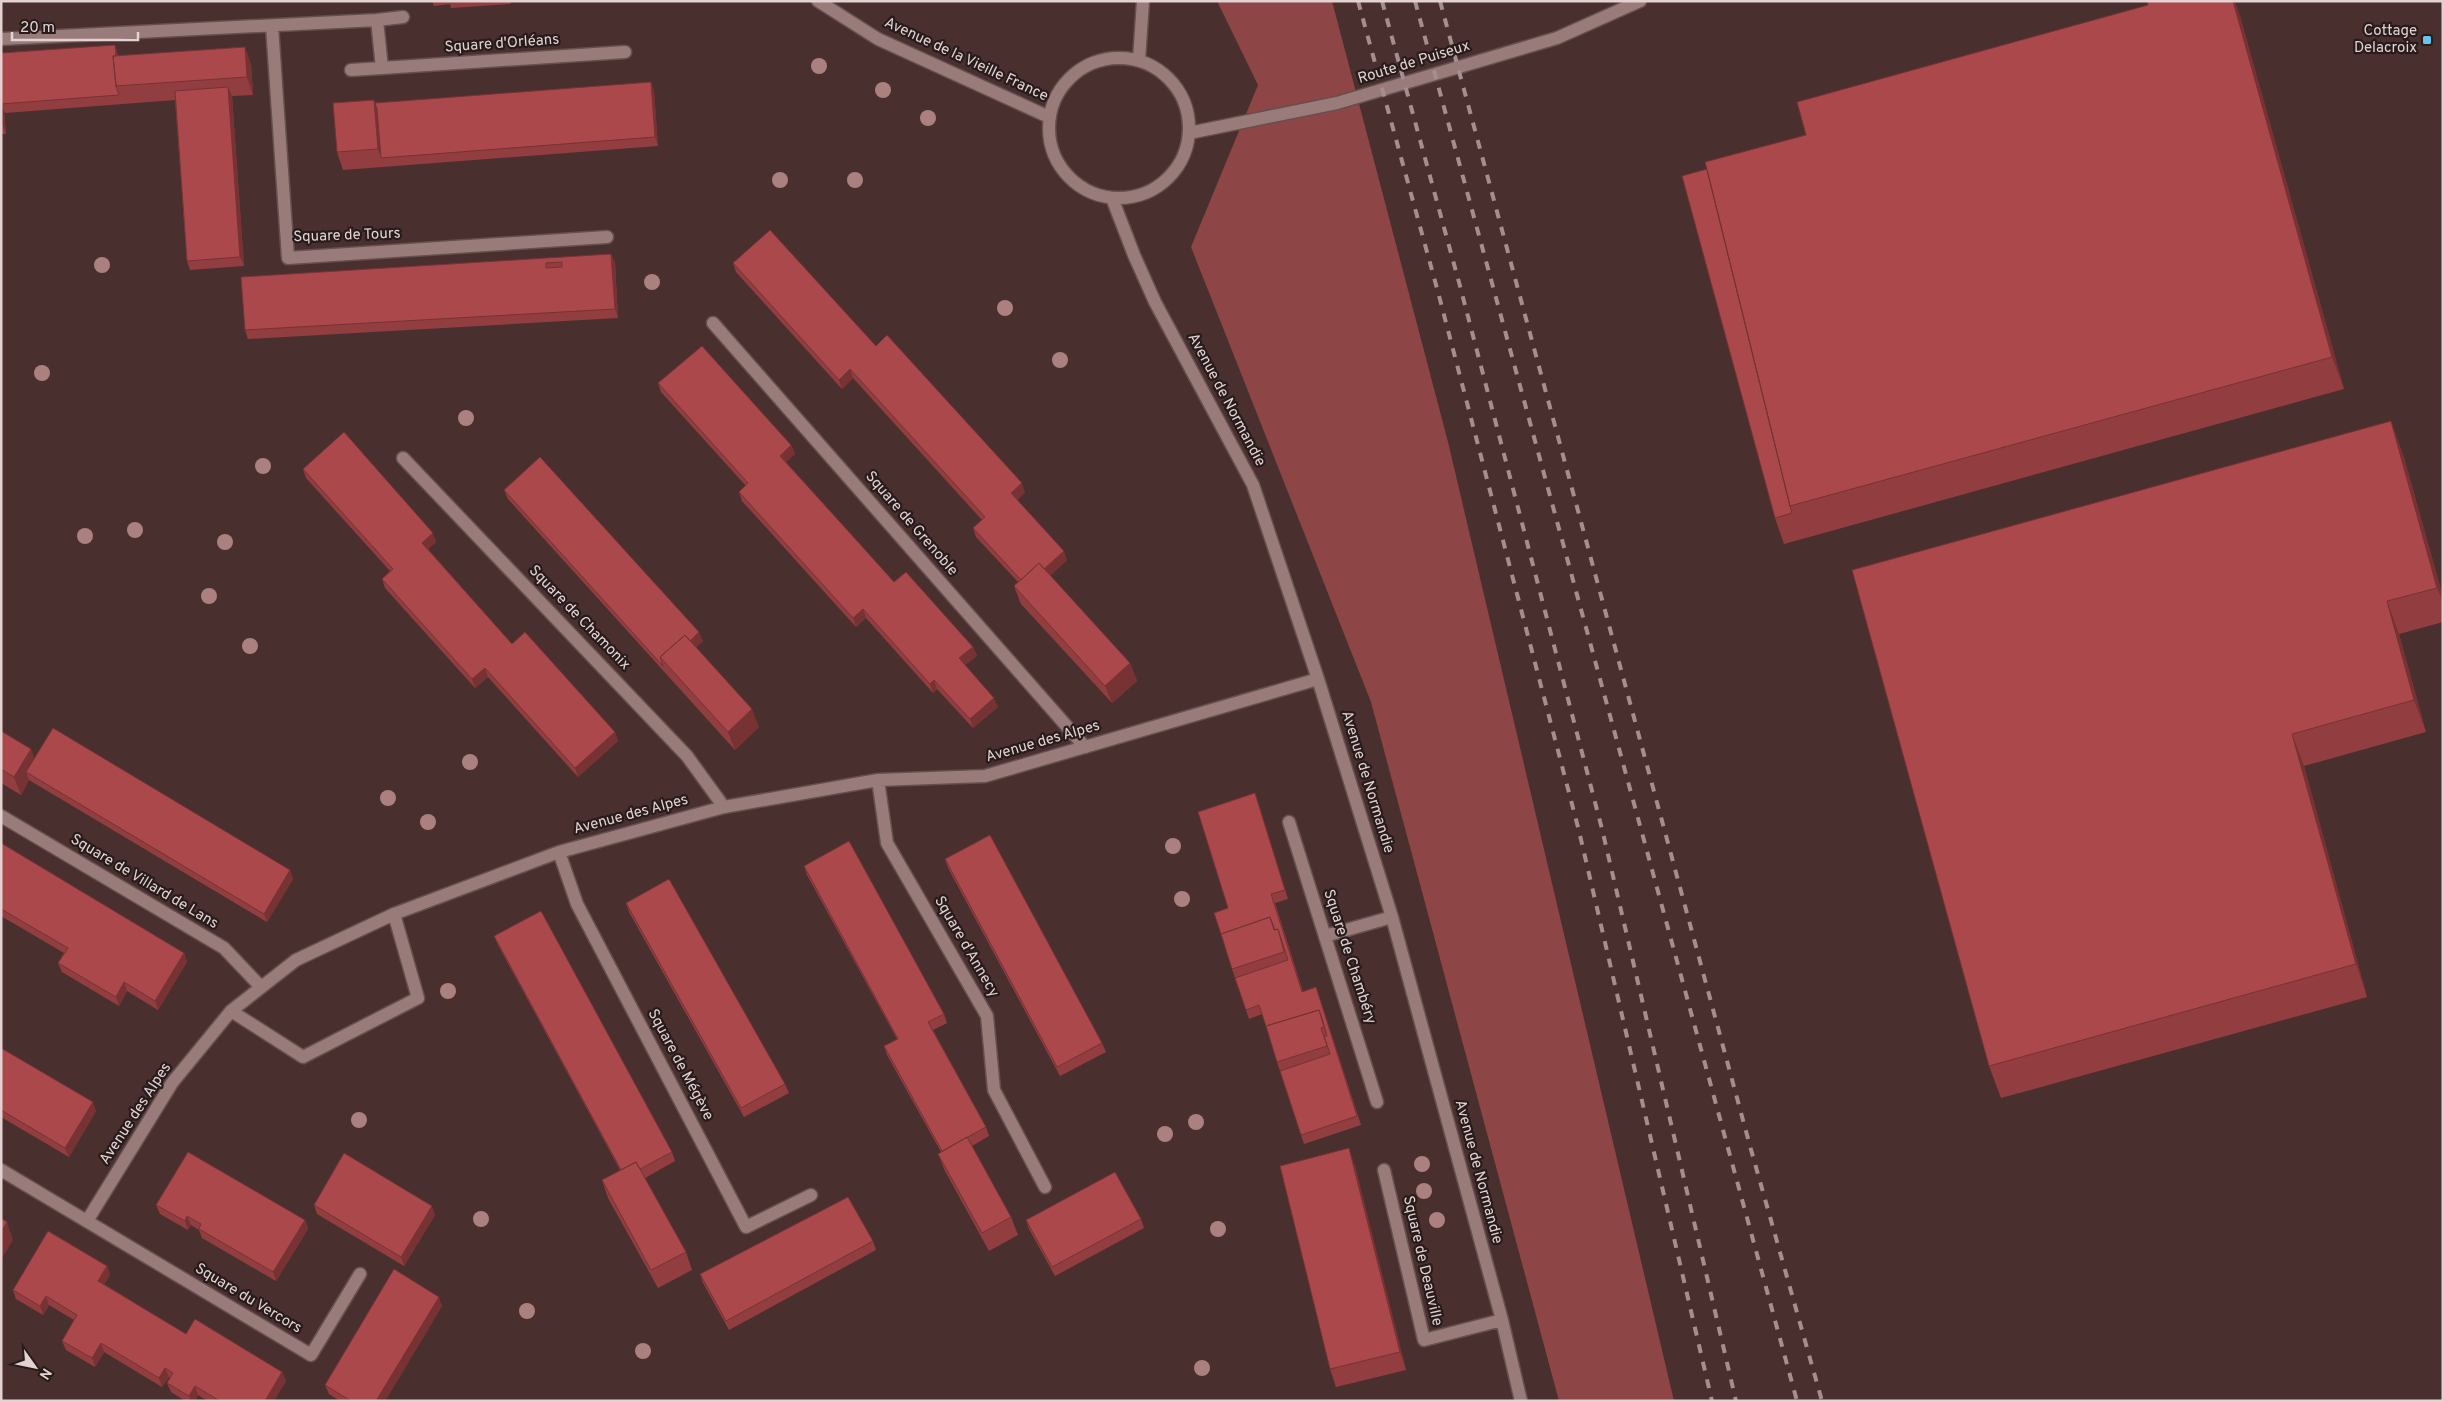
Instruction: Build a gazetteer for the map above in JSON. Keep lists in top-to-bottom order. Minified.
{"streets":{"street":["Square d'Orléans","Avenue de la Vieille France","Route de Puiseux","Square de Tours","Avenue de Normandie","Square de Grenoble","Square de Chamonix","Avenue des Alpes","Square de Villard de Lans","Square d'Annecy","Square de Chambéry","Square de Mégève","Square de Deauville","Square du Vercors"]},"crossings":[["Avenue de la Vieille France","Route de Puiseux"],["Avenue de la Vieille France","Avenue de Normandie"],["Route de Puiseux","Avenue de Normandie"],["Avenue de Normandie","Avenue des Alpes"],["Avenue de Normandie","Square de Deauville"],["Square de Grenoble","Avenue des Alpes"],["Square de Chamonix","Avenue des Alpes"],["Avenue des Alpes","Square de Villard de Lans"],["Avenue des Alpes","Square d'Annecy"],["Avenue des Alpes","Square de Mégève"],["Avenue des Alpes","Square du Vercors"]],"places":{"transit":["Cottage Delacroix"]},"scale_bar":"20 m","north":"bottom right"}
